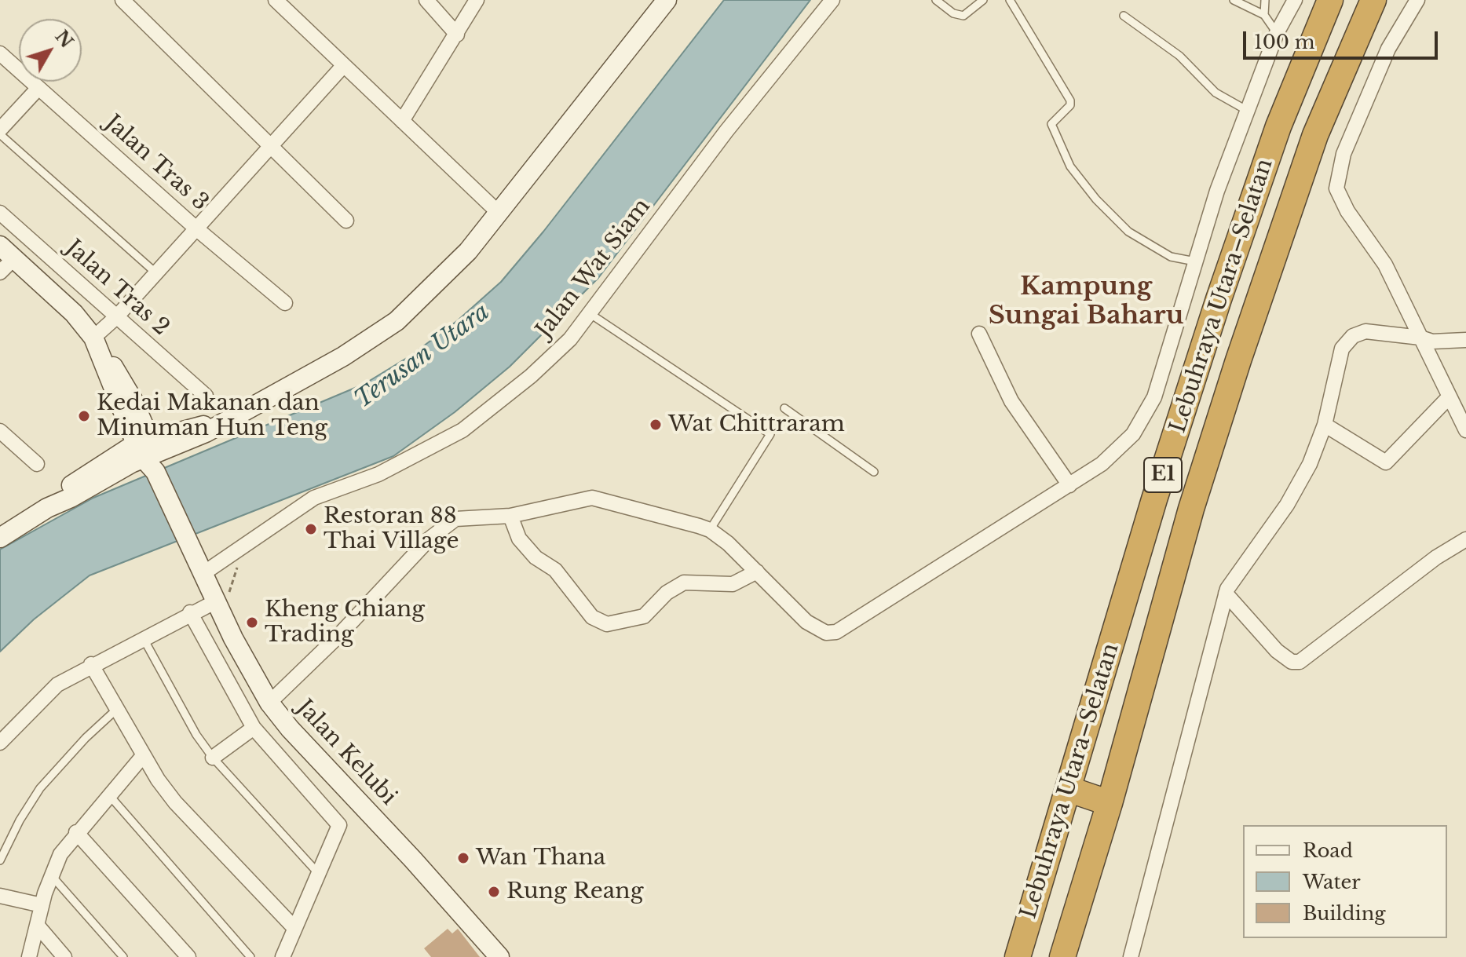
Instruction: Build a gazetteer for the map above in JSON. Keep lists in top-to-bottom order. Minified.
{"streets":{"highway":["Lebuhraya Utara–Selatan","E1"],"street":["Jalan Tras 3","Jalan Wat Siam","Jalan Tras 2","Jalan Kelubi"]},"crossings":[["Jalan Wat Siam","Jalan Kelubi"]],"districts":["Kampung Sungai Baharu"],"water":["Terusan Utara"],"places":["Kedai Makanan dan Minuman Hun Teng","Wat Chittraram","Restoran 88 Thai Village","Kheng Chiang Trading","Wan Thana","Rung Reang"],"legend":["Road","Water","Building"],"scale_bar":"100 m","north":"top right"}
